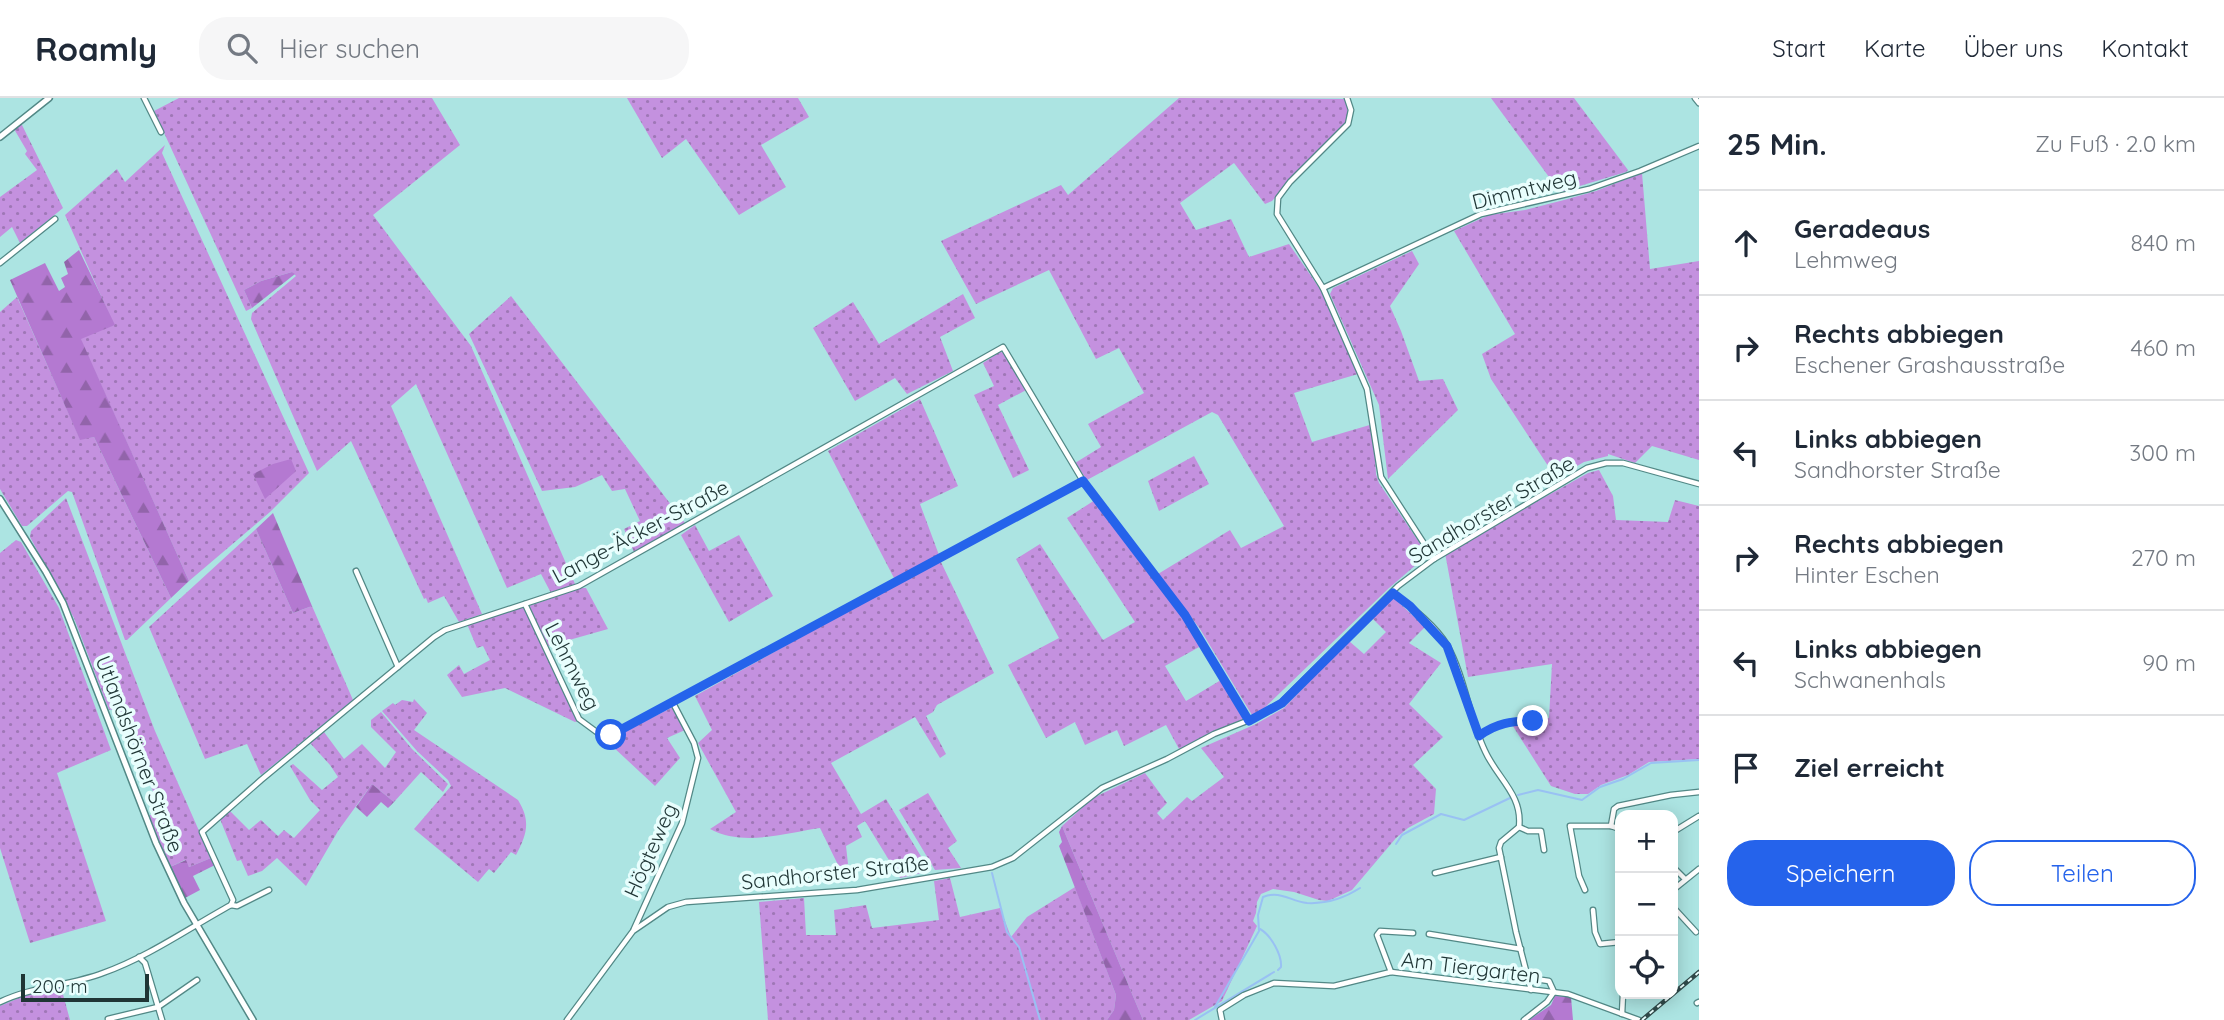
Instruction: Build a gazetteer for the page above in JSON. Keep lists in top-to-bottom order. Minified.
{"streets":{"street":["Dimmtweg","Sandhorster Straße","Lange-Äcker-Straße","Lehmweg","Utlandshörner Straße","Högteweg","Am Tiergarten"]},"crossings":[["Sandhorster Straße","Högteweg"],["Lange-Äcker-Straße","Lehmweg"],["Lehmweg","Högteweg"]],"scale_bar":"200 m","page":{"header":"Roamly","search":"Hier suchen","nav":["Start","Karte","Über uns","Kontakt"],"heading":["25 Min.","Zu Fuß · 2.0 km"],"list":[["Geradeaus","Lehmweg","840 m"],["Rechts abbiegen","Eschener Grashausstraße","460 m"],["Links abbiegen","Sandhorster Straße","300 m"],["Rechts abbiegen","Hinter Eschen","270 m"],["Links abbiegen","Schwanenhals","90 m"],"Ziel erreicht"],"map_buttons":["+","−"],"buttons":["Speichern","Teilen"],"scale":"200 m"}}
